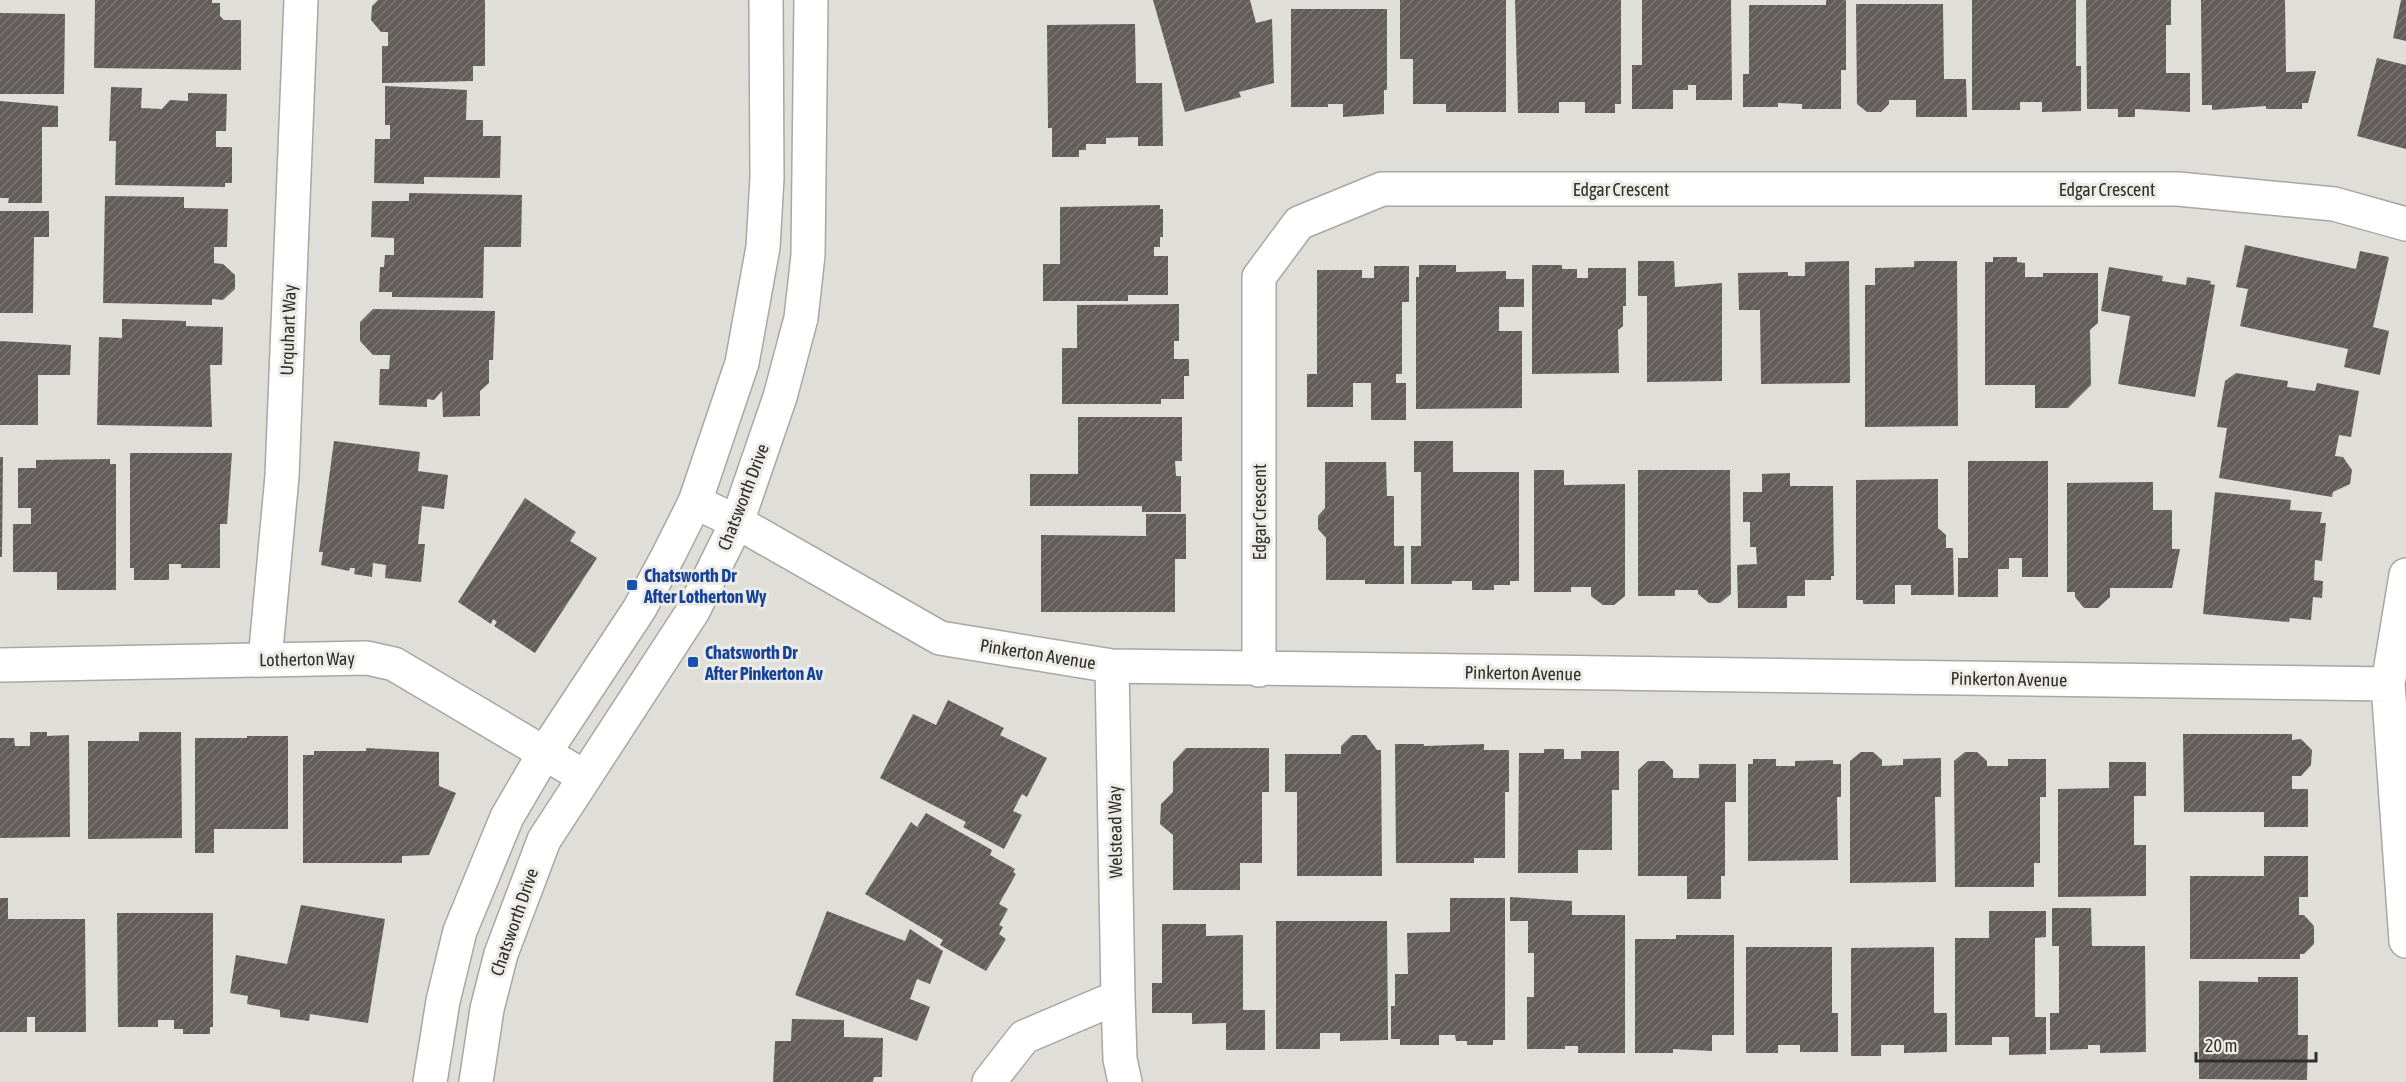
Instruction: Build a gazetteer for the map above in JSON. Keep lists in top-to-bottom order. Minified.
{"streets":{"street":["Edgar Crescent","Urquhart Way","Chatsworth Drive","Pinkerton Avenue","Lotherton Way","Welstead Way"]},"crossings":[["Edgar Crescent","Pinkerton Avenue"],["Urquhart Way","Lotherton Way"],["Chatsworth Drive","Pinkerton Avenue"],["Chatsworth Drive","Lotherton Way"],["Pinkerton Avenue","Welstead Way"]],"places":{"transit":["Chatsworth Dr After Lotherton Wy","Chatsworth Dr After Pinkerton Av"]},"scale_bar":"20 m"}
